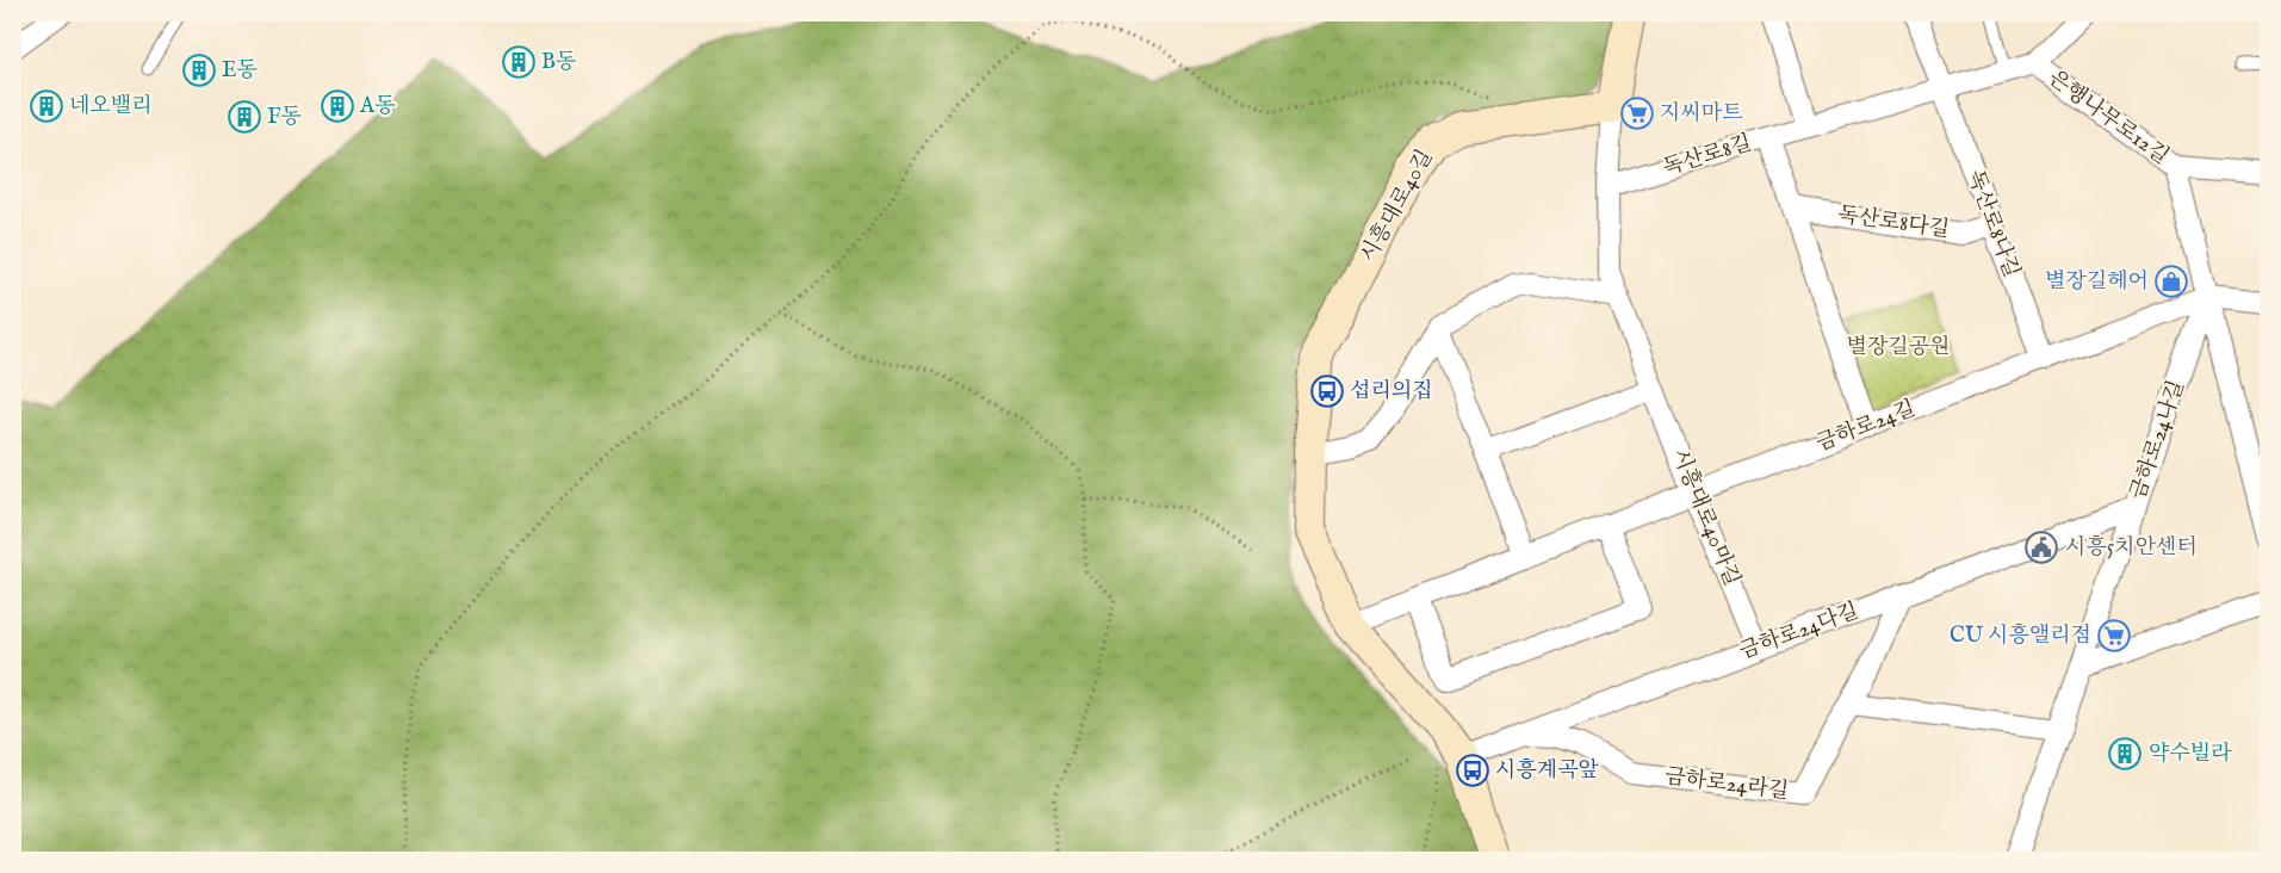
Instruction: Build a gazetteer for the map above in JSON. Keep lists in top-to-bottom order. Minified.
{"streets":{"street":["은행나무로12길","독산로8길","시흥대로40길","독산로8다길","독산로8나길","금하로24길","금하로24나길","시흥대로40마길","금하로24다길","금하로24라길"]},"crossings":[["은행나무로12길","독산로8길"],["독산로8길","독산로8나길"],["독산로8길","시흥대로40마길"],["시흥대로40길","금하로24길"],["시흥대로40길","시흥대로40마길"],["시흥대로40길","금하로24다길"],["독산로8다길","독산로8나길"],["독산로8나길","금하로24길"],["금하로24길","금하로24나길"],["금하로24길","시흥대로40마길"],["금하로24나길","금하로24다길"],["시흥대로40마길","금하로24다길"],["금하로24다길","금하로24라길"]],"parks":["별장길공원"],"places":{"building":["B동","E동","네오밸리","A동","F동","약수빌라"],"supermarket":["지씨마트","CU 시흥앨리점"],"shop":["별장길헤어"],"bus stop":["섭리의집","시흥계곡앞"],"public building":["시흥5치안센터"]}}
